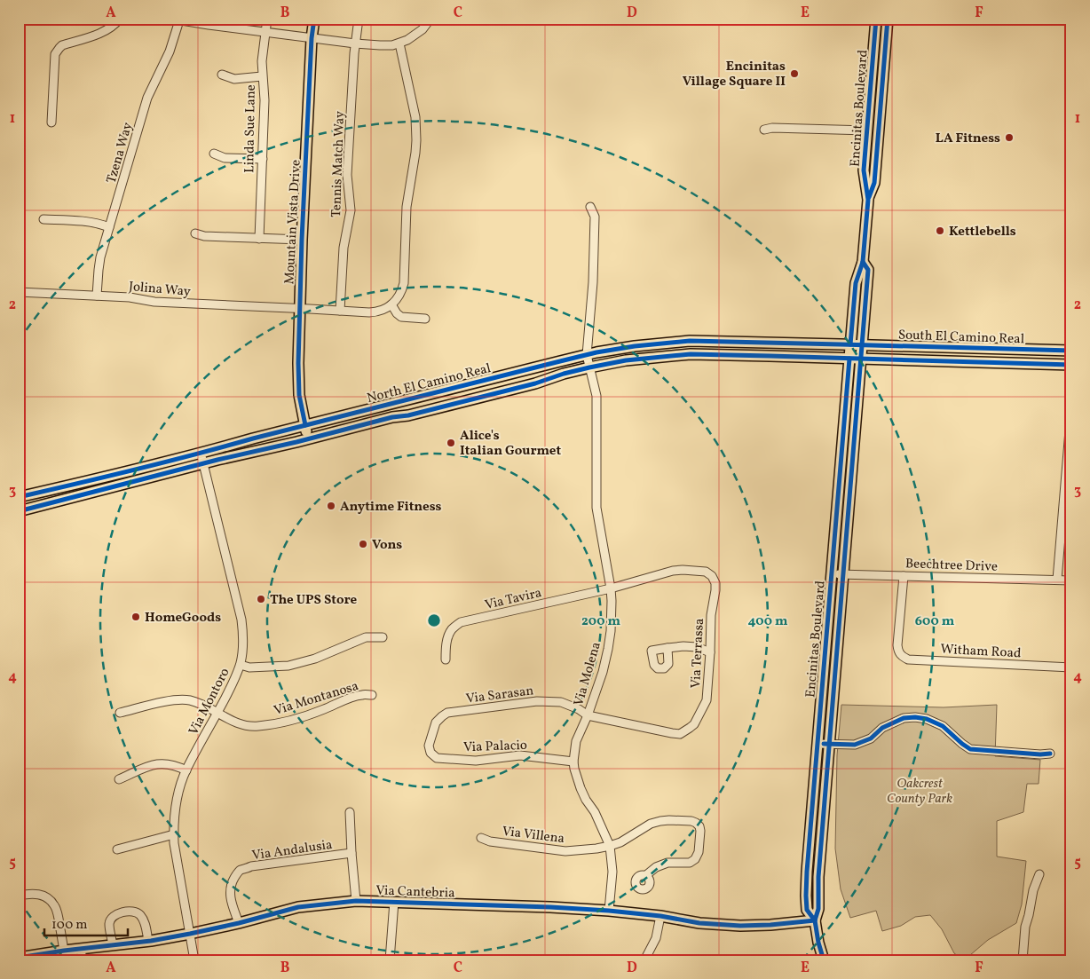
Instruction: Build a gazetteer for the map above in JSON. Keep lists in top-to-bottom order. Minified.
{"streets":{"main road":["Encinitas Boulevard","Mountain Vista Drive","South El Camino Real","North El Camino Real","Via Cantebria"],"street":["Linda Sue Lane","Tzena Way","Tennis Match Way","Jolina Way","Beechtree Drive","Via Tavira","Witham Road","Via Terrassa","Via Molena","Via Sarasan","Via Montanosa","Via Montoro","Via Palacio","Via Villena","Via Andalusia"]},"crossings":[["Encinitas Boulevard","South El Camino Real"],["Encinitas Boulevard","North El Camino Real"],["Encinitas Boulevard","Beechtree Drive"],["Encinitas Boulevard","Via Cantebria"],["Tzena Way","Jolina Way"],["Tennis Match Way","Jolina Way"],["Mountain Vista Drive","Jolina Way"],["Mountain Vista Drive","North El Camino Real"],["South El Camino Real","North El Camino Real"],["North El Camino Real","Via Molena"],["North El Camino Real","Via Montoro"],["Beechtree Drive","Witham Road"],["Via Tavira","Via Terrassa"],["Via Tavira","Via Molena"],["Via Terrassa","Via Molena"],["Via Terrassa","Via Sarasan"],["Via Molena","Via Sarasan"],["Via Molena","Via Palacio"],["Via Molena","Via Villena"],["Via Molena","Via Cantebria"],["Via Sarasan","Via Palacio"],["Via Montanosa","Via Montoro"],["Via Montoro","Via Cantebria"],["Via Andalusia","Via Cantebria"]],"parks":["Oakcrest County Park"],"places":["Encinitas Village Square II","LA Fitness","Kettlebells","Alice's Italian Gourmet","Anytime Fitness","Vons","The UPS Store","HomeGoods"],"scale_bar":"100 m","grid":{"columns":["A","B","C","D","E","F"],"rows":["1","2","3","4","5"]},"rings":["200 m","400 m","600 m"]}
